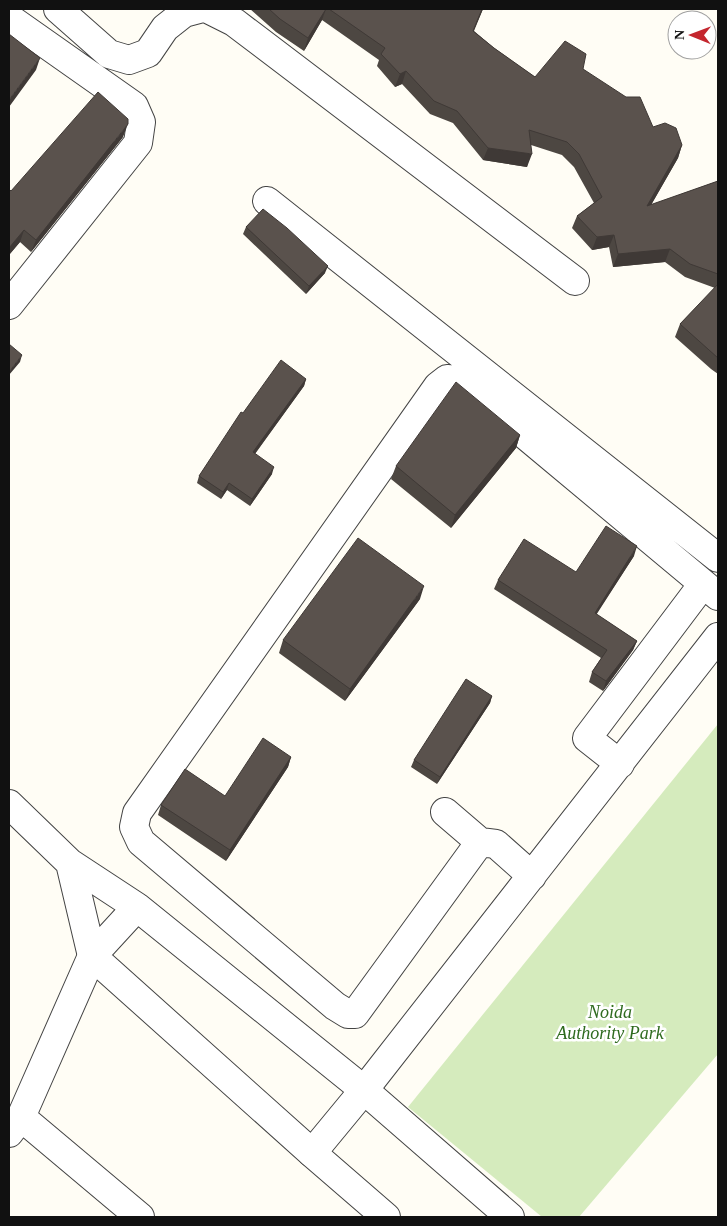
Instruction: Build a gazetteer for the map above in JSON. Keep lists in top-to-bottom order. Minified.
{"parks":["Noida Authority Park"],"north":"left"}
